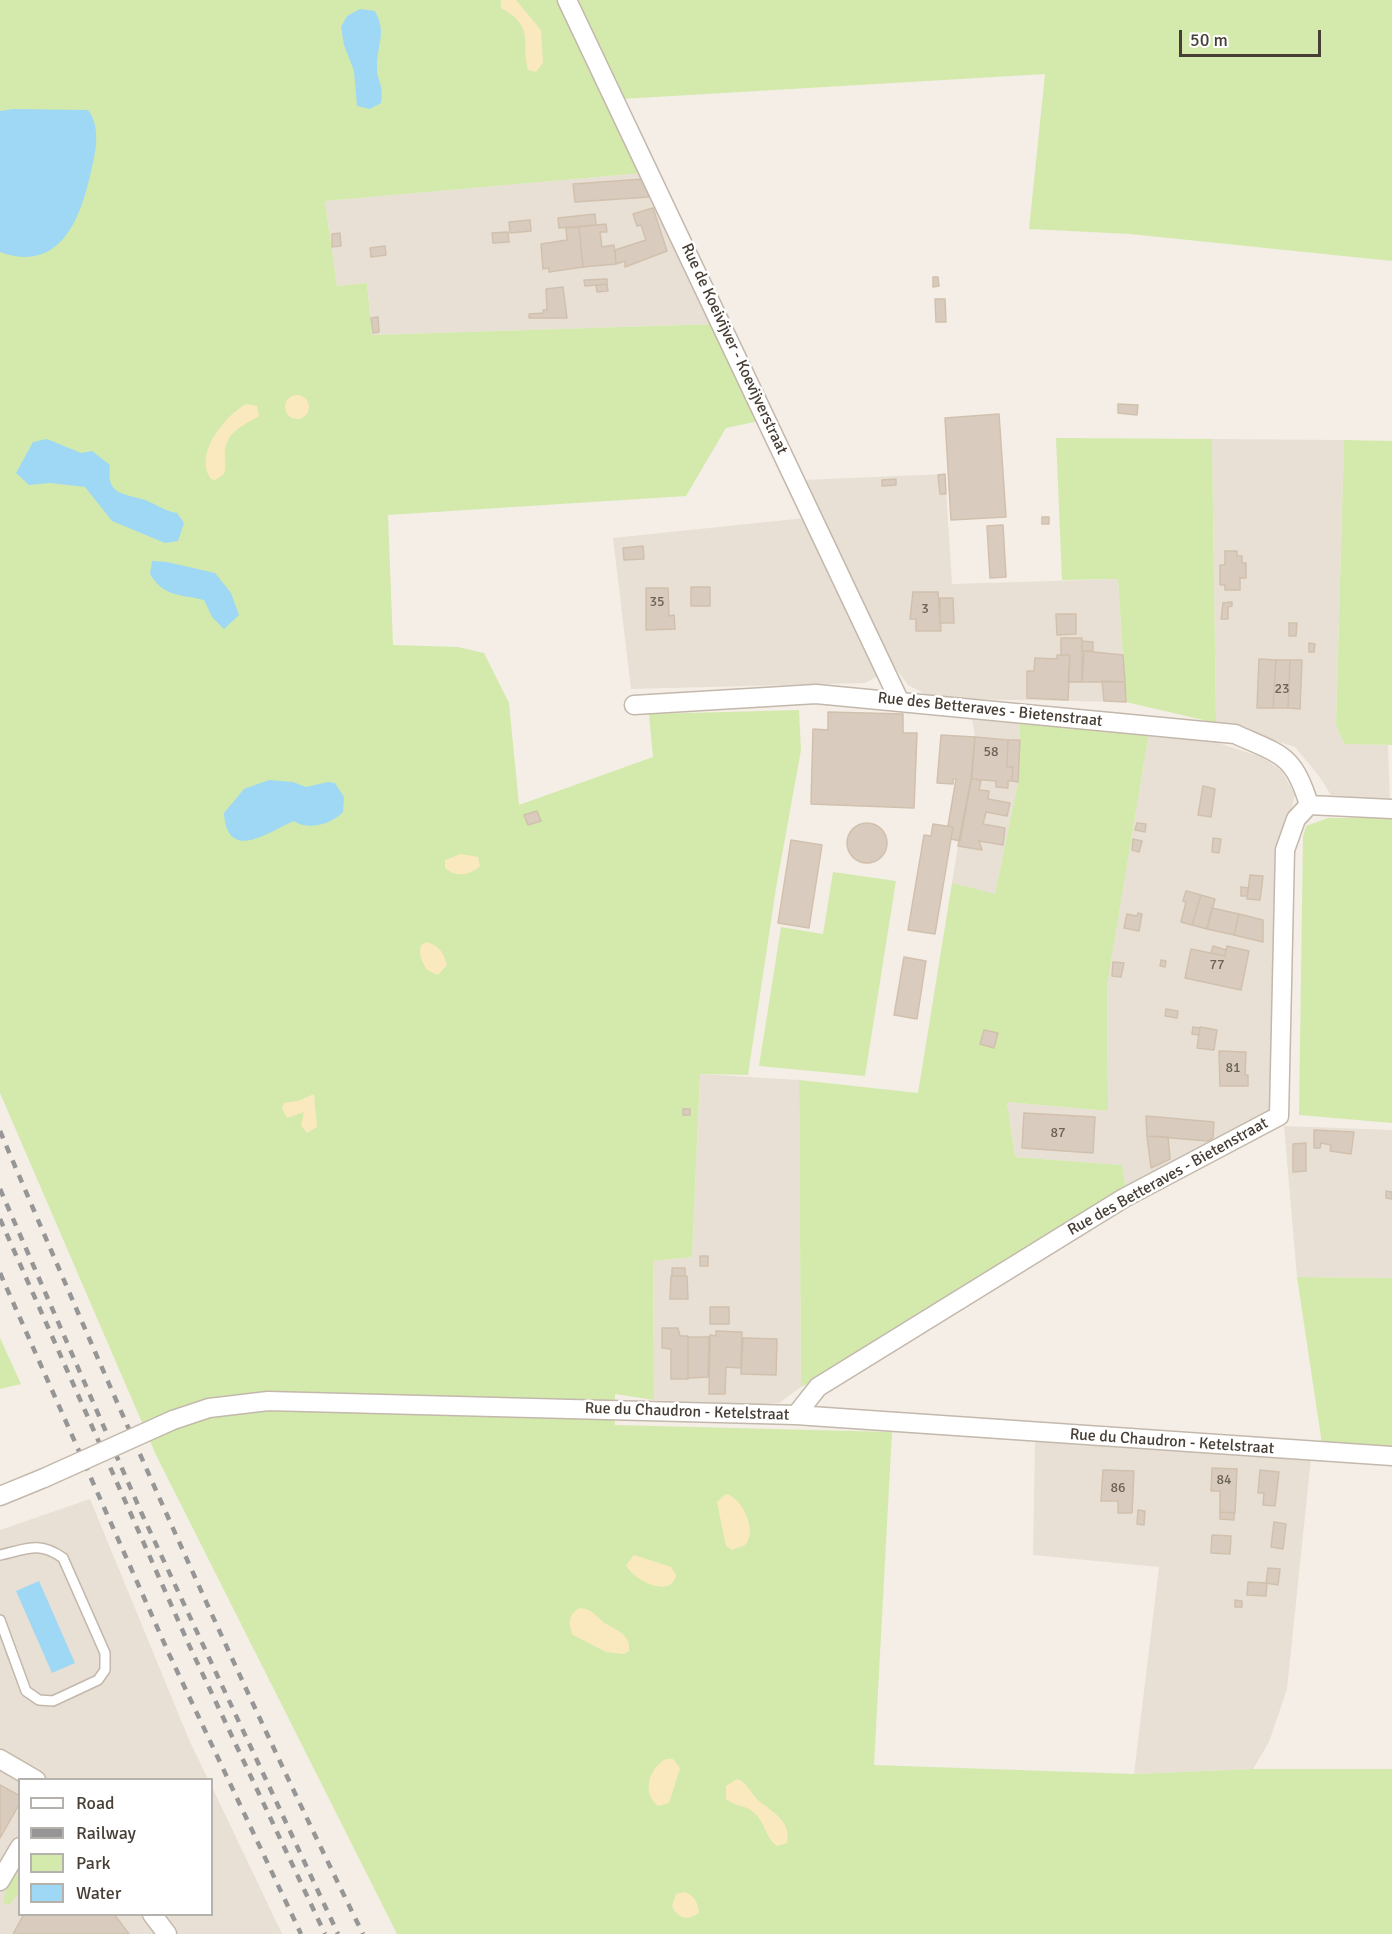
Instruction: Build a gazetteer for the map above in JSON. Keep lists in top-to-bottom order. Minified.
{"streets":{"street":["Rue de Koeivijver - Koevijverstraat","Rue des Betteraves - Bietenstraat","Rue du Chaudron - Ketelstraat"]},"crossings":[["Rue de Koeivijver - Koevijverstraat","Rue des Betteraves - Bietenstraat"],["Rue des Betteraves - Bietenstraat","Rue du Chaudron - Ketelstraat"]],"house_numbers":["35","3","23","58","77","81","87","84","86"],"legend":["Road","Railway","Park","Water"],"scale_bar":"50 m"}
